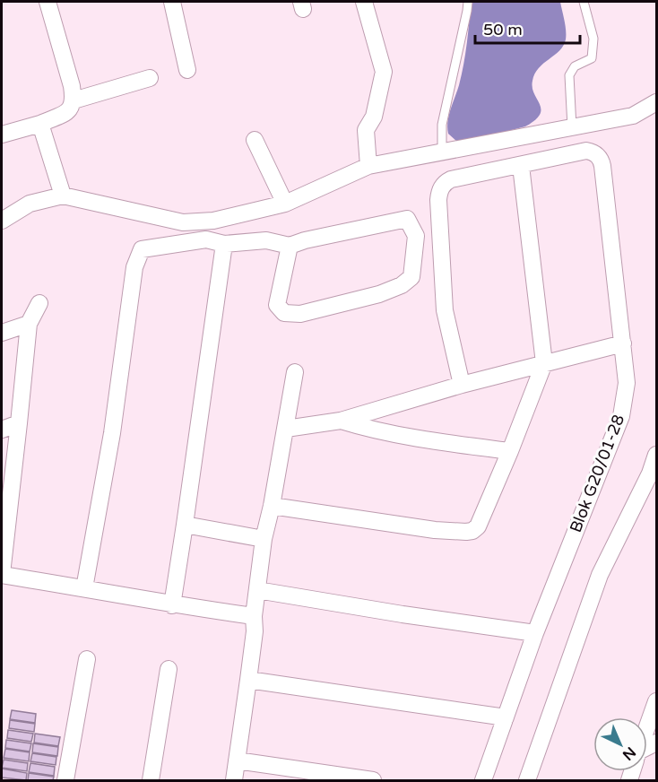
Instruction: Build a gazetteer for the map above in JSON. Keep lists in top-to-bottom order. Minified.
{"streets":{"street":["Blok G20/01-28"]},"scale_bar":"50 m","north":"bottom right"}
